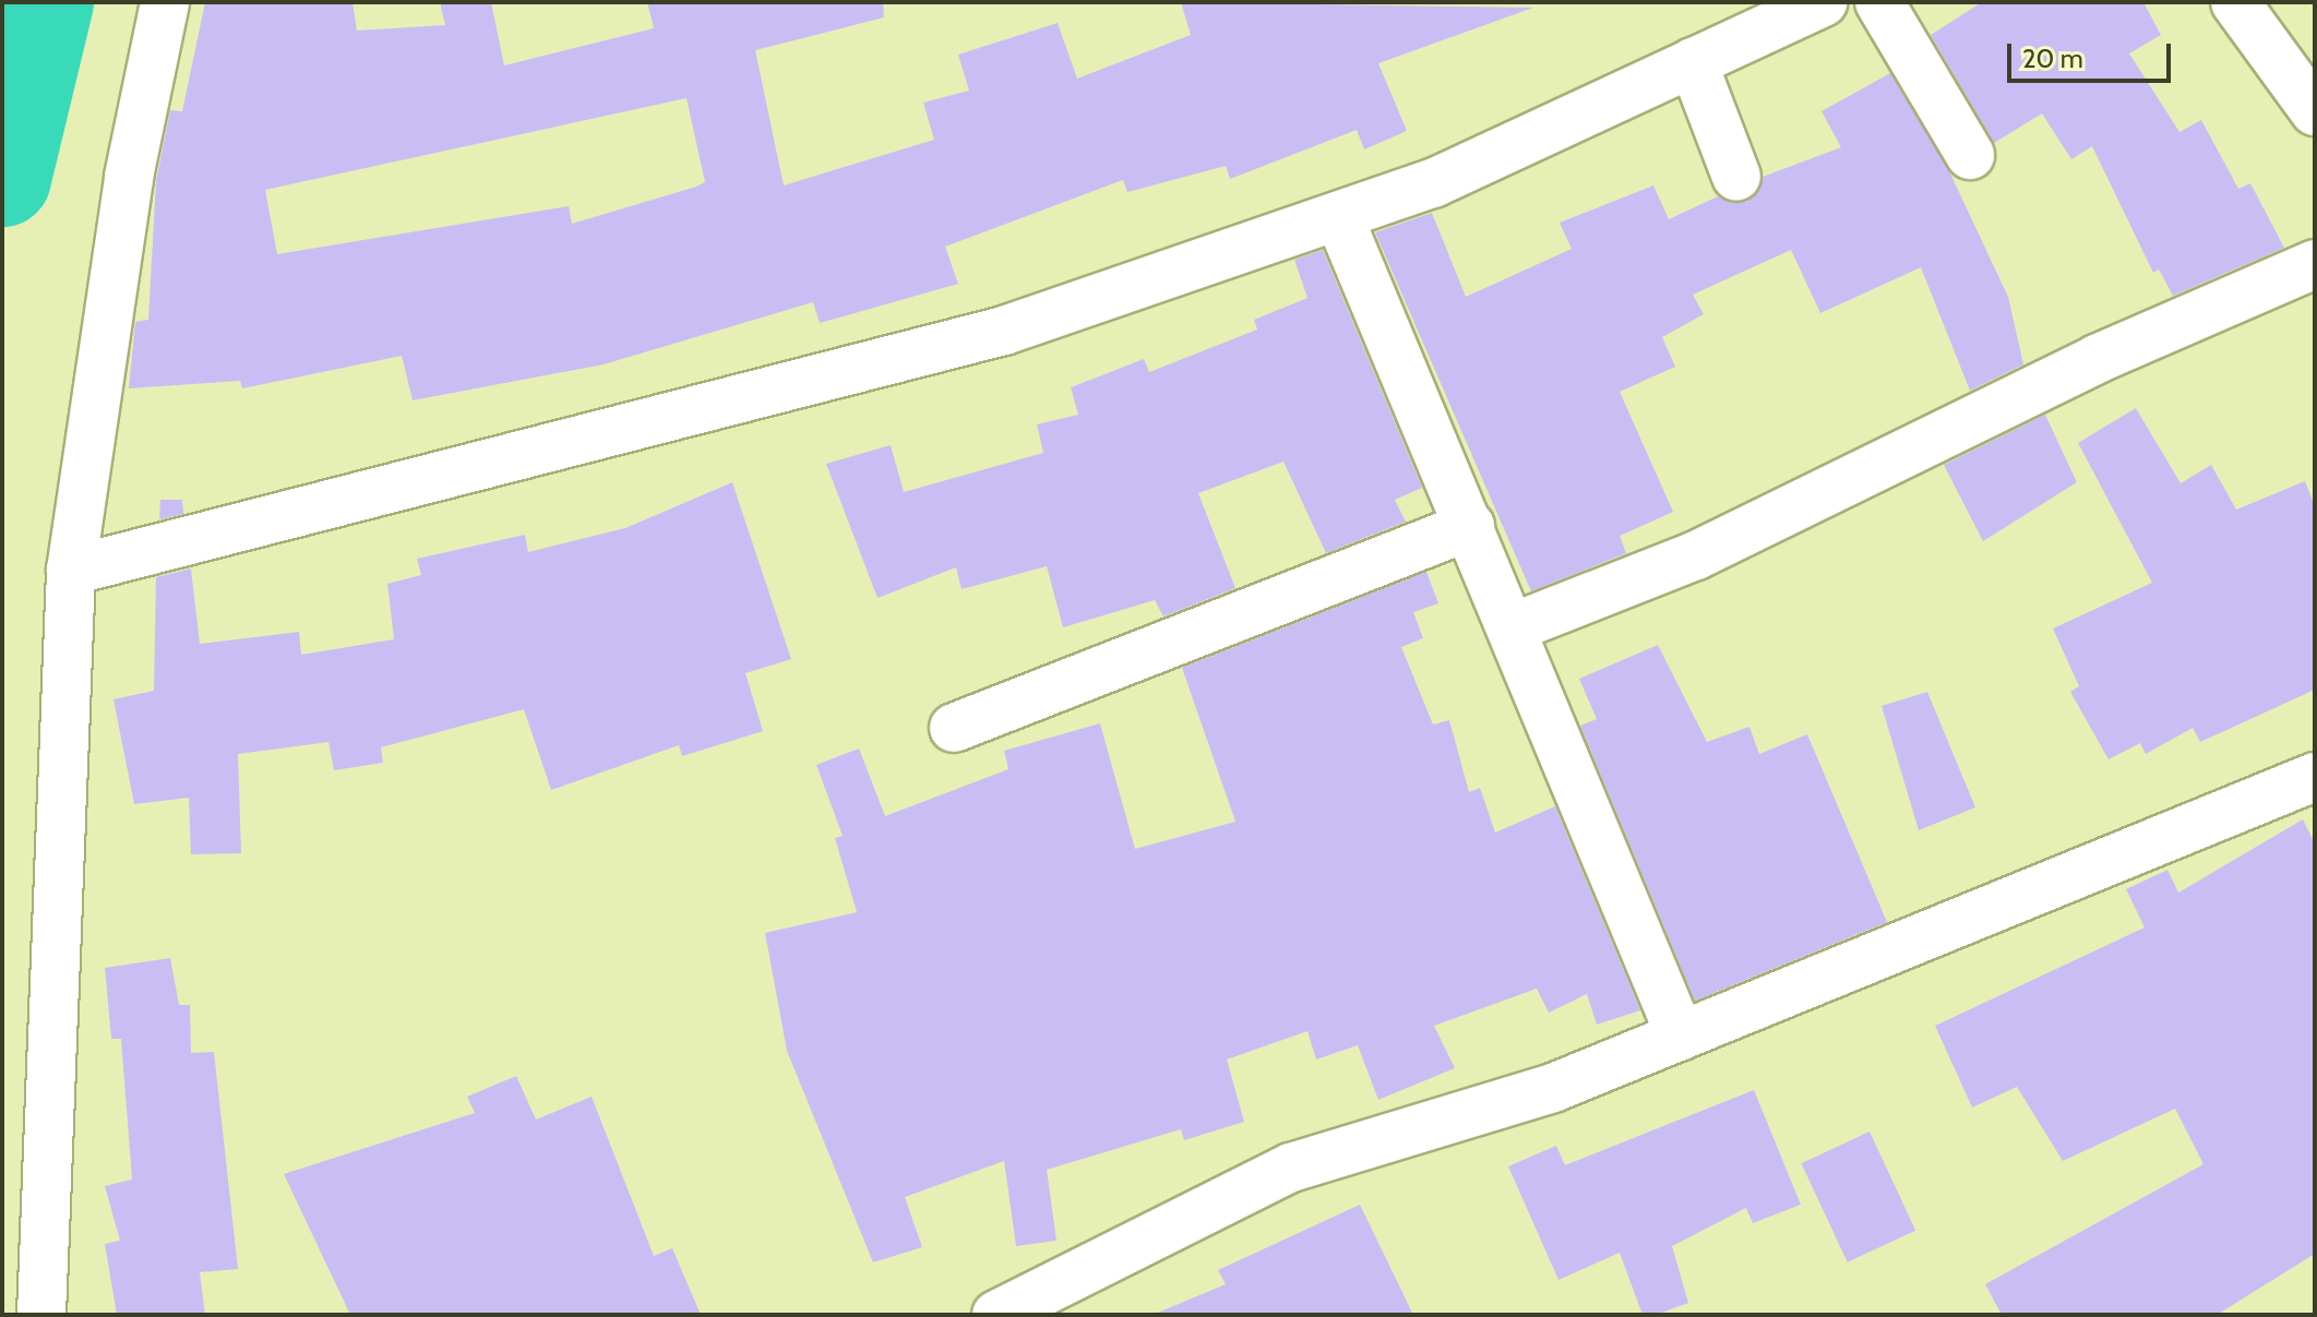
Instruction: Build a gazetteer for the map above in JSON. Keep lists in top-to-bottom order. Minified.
{"scale_bar":"20 m"}
